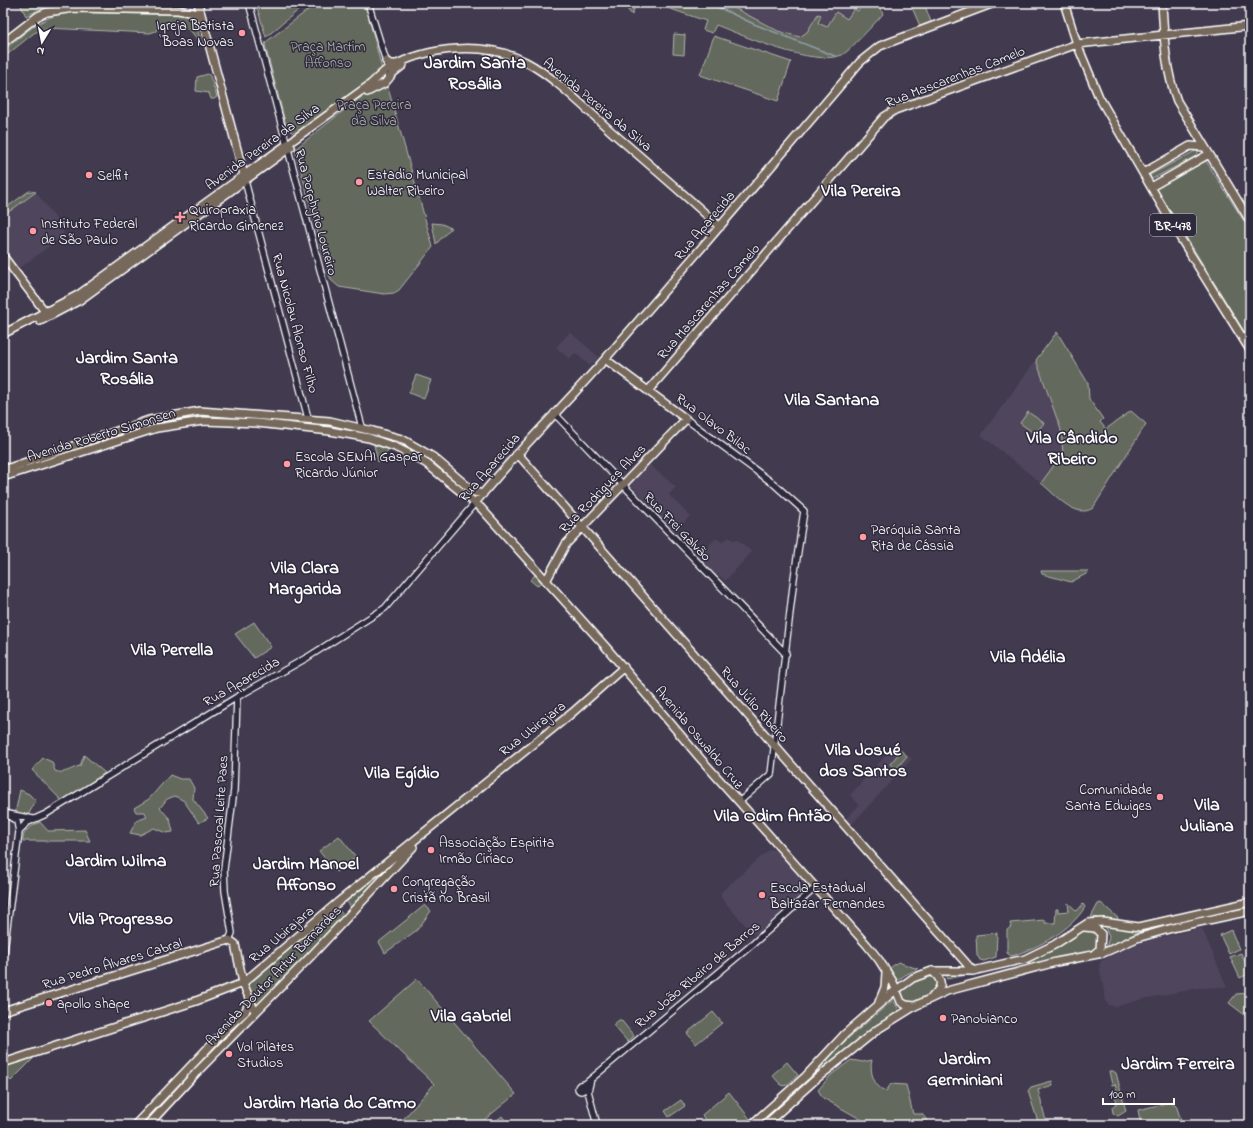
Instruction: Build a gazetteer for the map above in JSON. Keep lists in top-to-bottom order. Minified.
{"streets":{"main road":["Rua Mascarenhas Camelo","Avenida Pereira da Silva","Rua Aparecida","BR-478","Rua Nicolau Alonso Filho","Rua Olavo Bilac","Avenida Roberto Simonsen","Rua Rodrigues Alves","Rua Júlio Ribeiro","Rua Ubirajara","Avenida Oswaldo Cruz","Rua Pascoal Leite Paes","Rua Pedro Álvares Cabral","Avenida Doutor Artur Bernardes"],"street":["Rua Porphyrio Loureiro","Rua Frei Galvão","Rua João Ribeiro de Barros"]},"crossings":[["Rua Mascarenhas Camelo","BR-478"],["Rua Mascarenhas Camelo","Rua Olavo Bilac"],["Avenida Pereira da Silva","Rua Porphyrio Loureiro"],["Avenida Pereira da Silva","Rua Aparecida"],["Avenida Pereira da Silva","Rua Nicolau Alonso Filho"],["Rua Porphyrio Loureiro","Avenida Roberto Simonsen"],["Rua Aparecida","Rua Olavo Bilac"],["Rua Aparecida","Avenida Roberto Simonsen"],["Rua Aparecida","Rua Frei Galvão"],["Rua Aparecida","Rua Júlio Ribeiro"],["Rua Aparecida","Avenida Oswaldo Cruz"],["Rua Aparecida","Rua Pascoal Leite Paes"],["Rua Nicolau Alonso Filho","Avenida Roberto Simonsen"],["Rua Olavo Bilac","Rua Rodrigues Alves"],["Rua Olavo Bilac","Rua Frei Galvão"],["Avenida Roberto Simonsen","Avenida Oswaldo Cruz"],["Rua Rodrigues Alves","Rua Frei Galvão"],["Rua Rodrigues Alves","Rua Júlio Ribeiro"],["Rua Rodrigues Alves","Avenida Oswaldo Cruz"],["Rua Ubirajara","Avenida Oswaldo Cruz"],["Rua Ubirajara","Rua Pascoal Leite Paes"],["Rua Ubirajara","Avenida Doutor Artur Bernardes"],["Avenida Oswaldo Cruz","Rua João Ribeiro de Barros"],["Rua Pascoal Leite Paes","Rua Pedro Álvares Cabral"],["Rua Pascoal Leite Paes","Avenida Doutor Artur Bernardes"]],"districts":["Jardim Santa Rosália","Vila Pereira","Jardim Santa Rosália","Vila Santana","Vila Cândido Ribeiro","Vila Clara Margarida","Vila Perrella","Vila Adélia","Vila Josué dos Santos","Vila Egídio","Vila Juliana","Vila Odim Antão","Jardim Wilma","Jardim Manoel Affonso","Vila Progresso","Vila Gabriel","Jardim Germiniani","Jardim Ferreira","Jardim Maria do Carmo"],"parks":["Praça Martim Affonso","Praça Pereira da Silva"],"places":{"other":["Igreja Batista Boas Novas","Selfit","Estadio Municipal Walter Ribeiro","Instituto Federal de São Paulo","Escola SENAI Gaspar Ricardo Júnior","Paróquia Santa Rita de Cássia","Comunidade Santa Edwiges","Associação Espirita Irmão Ciríaco","Congregação Cristã no Brasil","Escola Estadual Baltazar Fernandes","apollo shape","Panobianco","Vol Pilates Studios"],"health":["Quiropraxia Ricardo Gimenez"]},"scale_bar":"100 m","north":"bottom"}
